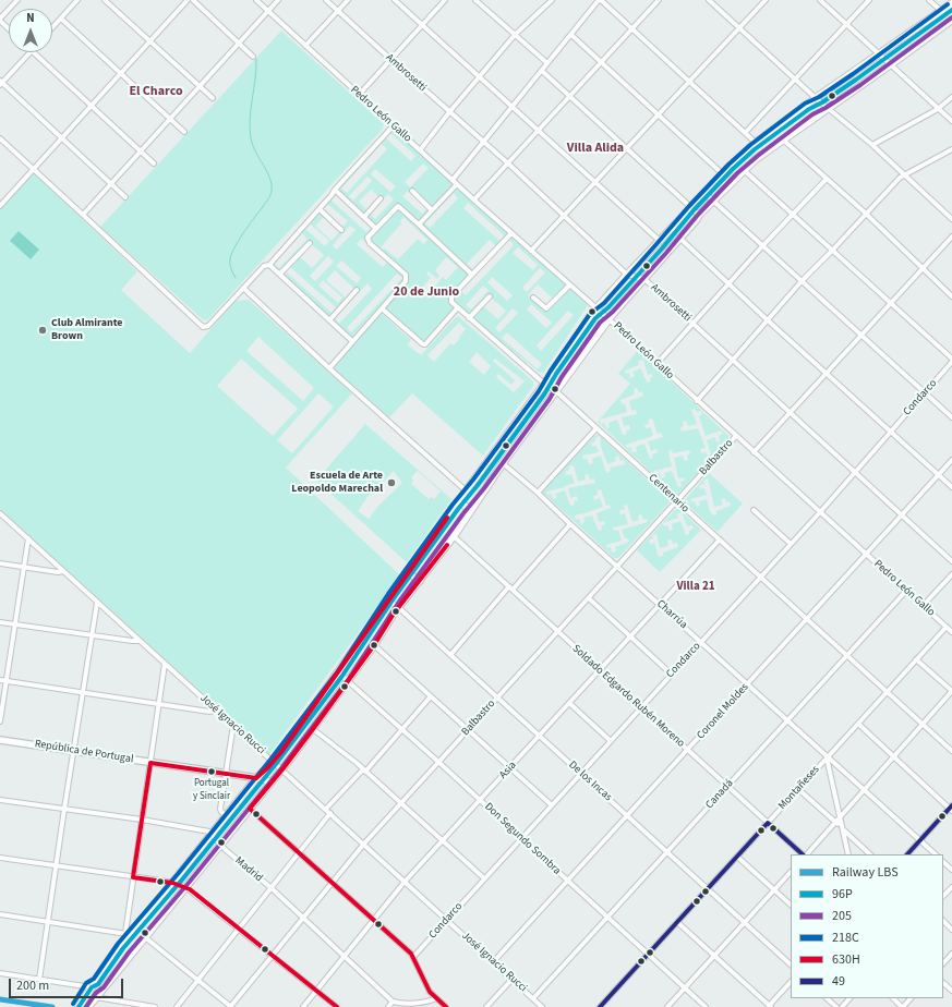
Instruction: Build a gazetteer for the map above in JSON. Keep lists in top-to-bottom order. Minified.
{"streets":{"main road":["República de Portugal"],"street":["Ambrosetti","Pedro León Gallo","Condarco","Balbastro","Centenario","Charrúa","Soldado Edgardo Rubén Moreno","Coronel Moldes","José Ignacio Rucci","Asia","De los Incas","Montañeses","Canadá","Don Segundo Sombra","Madrid"]},"crossings":[["Ambrosetti","Condarco"],["Ambrosetti","Coronel Moldes"],["Pedro León Gallo","Condarco"],["Pedro León Gallo","Balbastro"],["Pedro León Gallo","Coronel Moldes"],["Pedro León Gallo","Montañeses"],["Pedro León Gallo","Canadá"],["Condarco","Centenario"],["Condarco","Charrúa"],["Condarco","Soldado Edgardo Rubén Moreno"],["Condarco","José Ignacio Rucci"],["Condarco","De los Incas"],["Condarco","Don Segundo Sombra"],["Balbastro","Centenario"],["Balbastro","Charrúa"],["Balbastro","Soldado Edgardo Rubén Moreno"],["Balbastro","José Ignacio Rucci"],["Balbastro","De los Incas"],["Balbastro","Don Segundo Sombra"],["Balbastro","Madrid"],["Centenario","Coronel Moldes"],["Centenario","Asia"],["Centenario","Montañeses"],["Centenario","Canadá"],["Charrúa","Coronel Moldes"],["Charrúa","Asia"],["Charrúa","Montañeses"],["Charrúa","Canadá"],["Soldado Edgardo Rubén Moreno","Coronel Moldes"],["Soldado Edgardo Rubén Moreno","Asia"],["Soldado Edgardo Rubén Moreno","Montañeses"],["Soldado Edgardo Rubén Moreno","Canadá"],["Coronel Moldes","José Ignacio Rucci"],["Coronel Moldes","De los Incas"],["Coronel Moldes","Don Segundo Sombra"],["José Ignacio Rucci","Asia"],["José Ignacio Rucci","Canadá"],["Asia","De los Incas"],["Asia","Don Segundo Sombra"],["Asia","Madrid"],["De los Incas","Montañeses"],["De los Incas","Canadá"],["Montañeses","Don Segundo Sombra"],["Canadá","Don Segundo Sombra"]],"districts":["El Charco","Villa Alida","20 de Junio","Villa 21"],"places":["Club Almirante Brown","Escuela de Arte Leopoldo Marechal","Portugal y Sinclair"],"lines":["transit line 218C","transit line 96P","transit line 205","transit line 630H","transit line 49","rail line LBS"],"legend":["Railway LBS","96P","205","218C","630H","49"],"scale_bar":"200 m","north":"top"}
